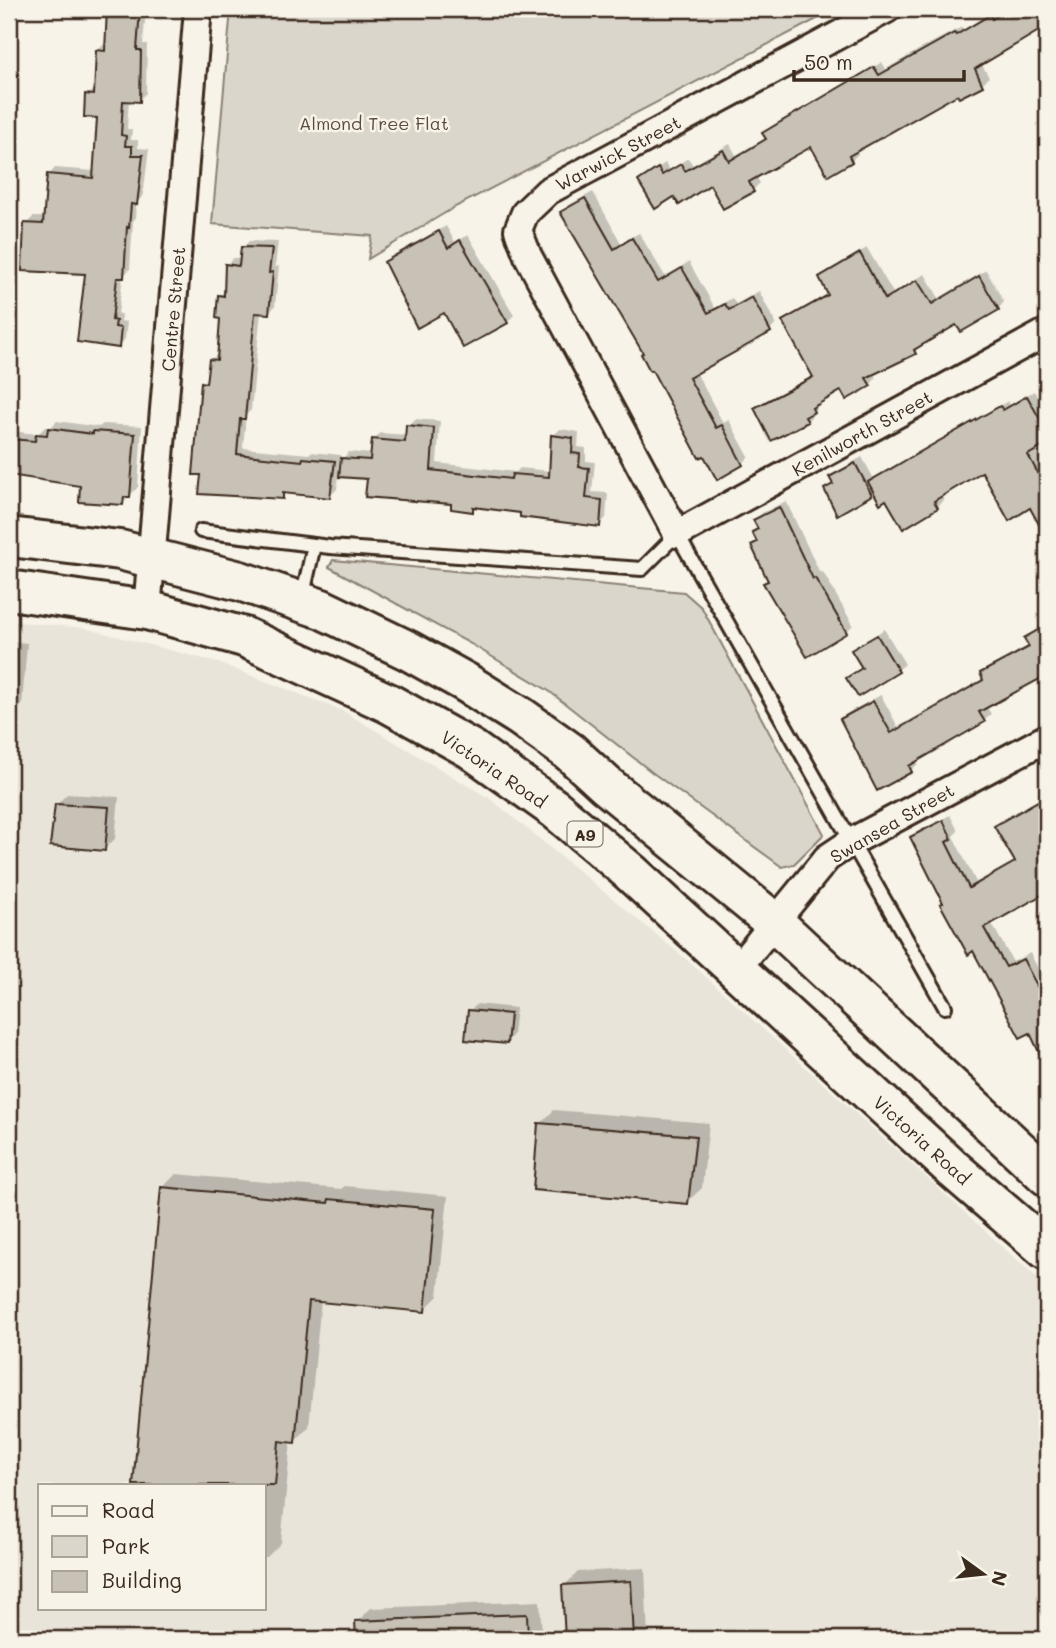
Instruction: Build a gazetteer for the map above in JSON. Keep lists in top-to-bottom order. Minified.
{"streets":{"highway":["Victoria Road","A9"],"street":["Warwick Street","Centre Street","Kenilworth Street","Swansea Street"]},"crossings":[["Warwick Street","Kenilworth Street"],["Centre Street","Victoria Road"],["Victoria Road","Swansea Street"]],"parks":["Almond Tree Flat"],"legend":["Road","Park","Building"],"scale_bar":"50 m","north":"right"}
